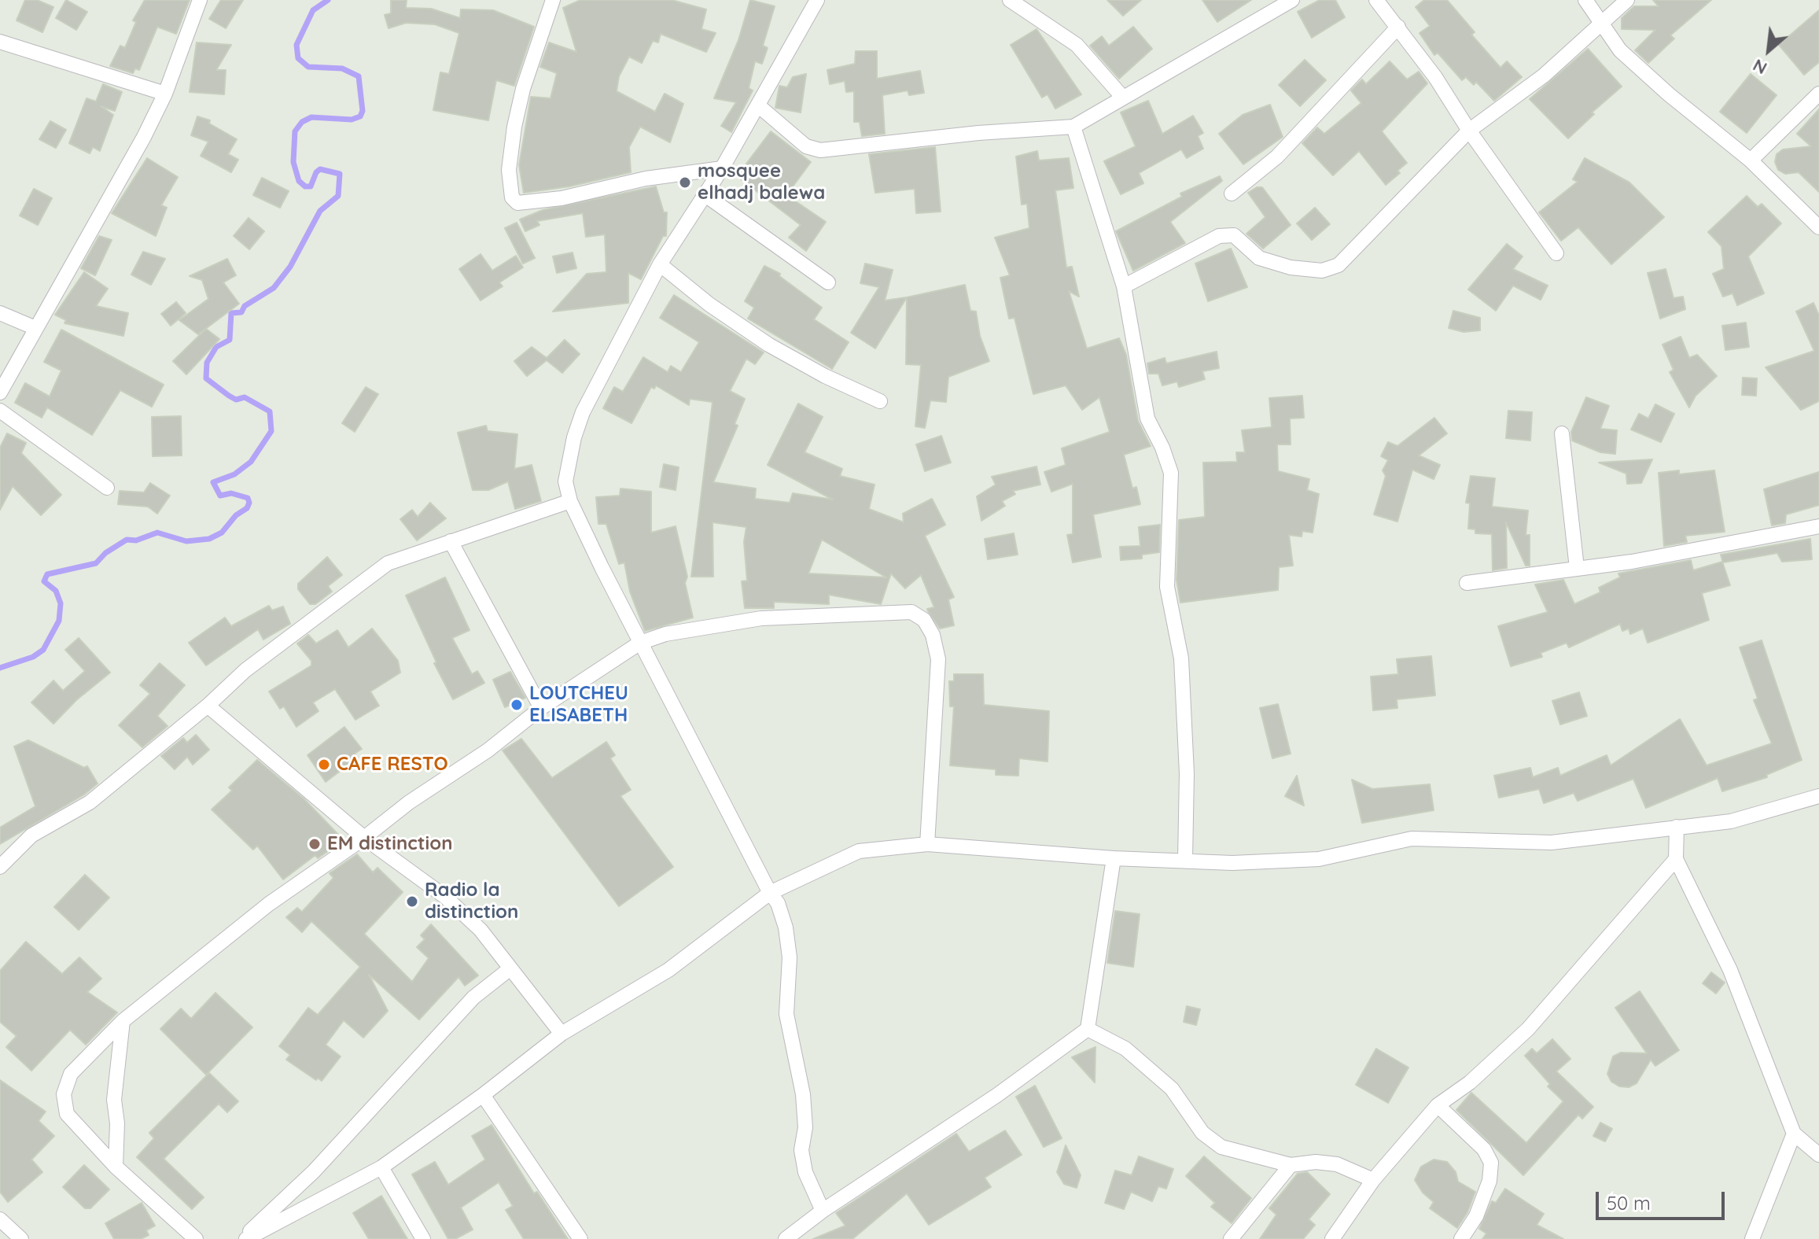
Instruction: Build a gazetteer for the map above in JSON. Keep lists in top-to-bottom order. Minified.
{"places":["mosquee elhadj balewa","LOUTCHEU ELISABETH","CAFE RESTO","EM distinction","Radio la distinction"],"scale_bar":"50 m","north":"bottom left"}
